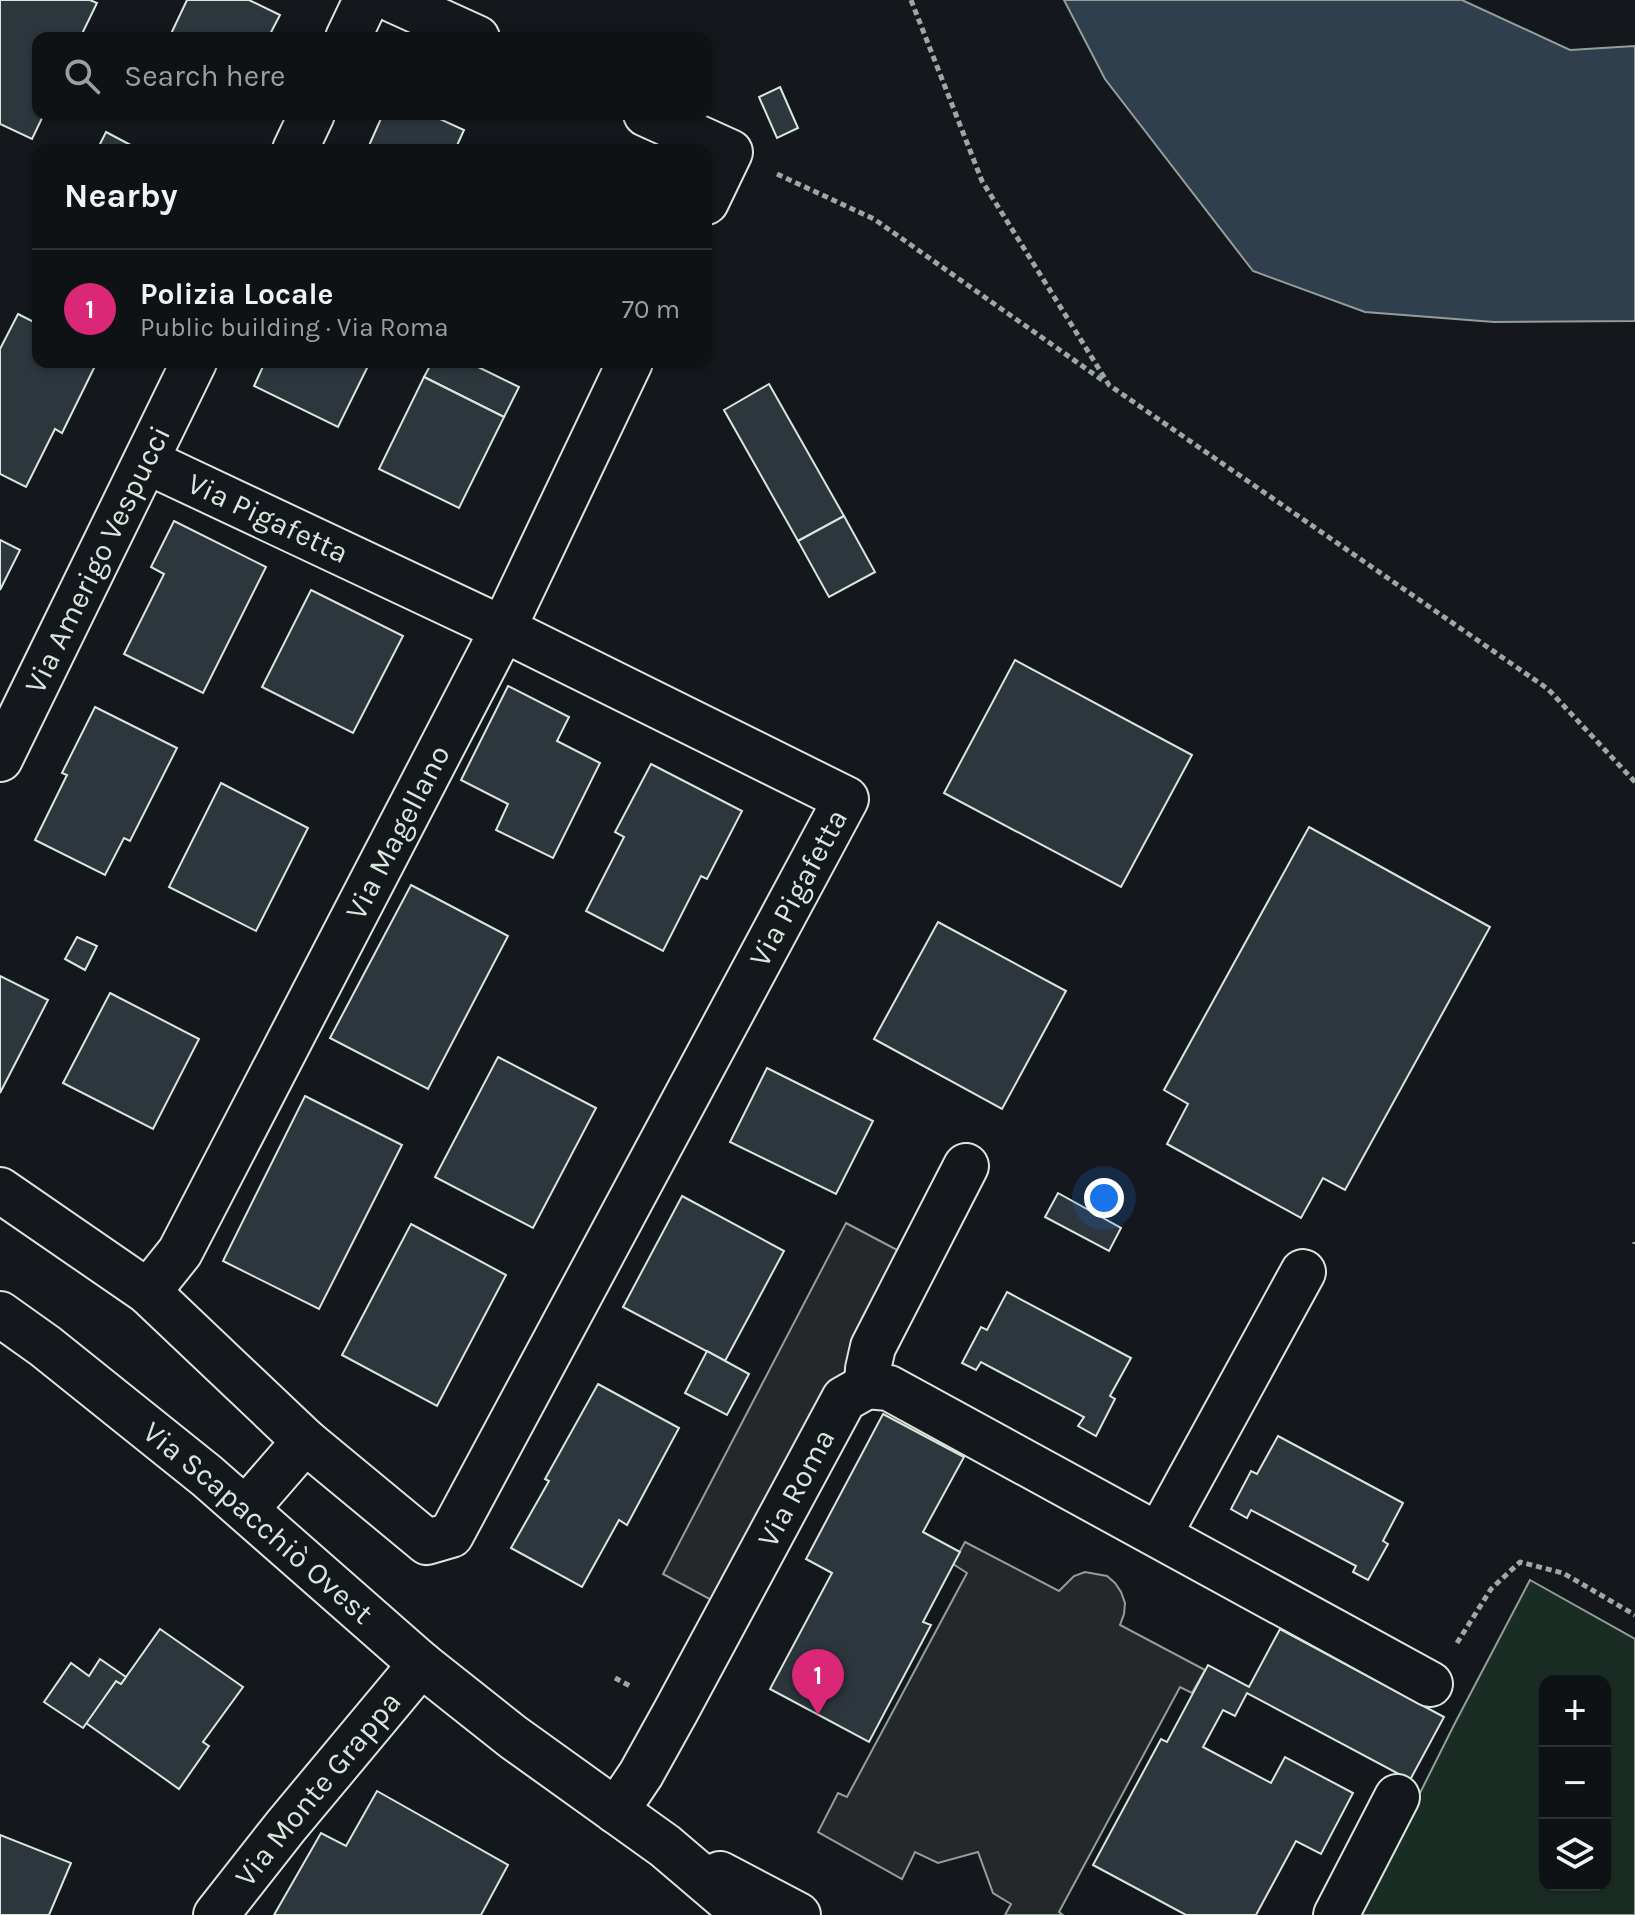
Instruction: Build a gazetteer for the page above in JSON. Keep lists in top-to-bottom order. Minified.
{"streets":{"street":["Via Pigafetta","Via Amerigo Vespucci","Via Magellano","Via Roma","Via Scapacchiò Ovest","Via Monte Grappa"]},"crossings":[["Via Pigafetta","Via Amerigo Vespucci"],["Via Pigafetta","Via Magellano"],["Via Roma","Via Scapacchiò Ovest"],["Via Scapacchiò Ovest","Via Monte Grappa"]],"page":{"search":"Search here","heading":"Nearby","list":[{"mark":"1","name":"Polizia Locale","note":"Public building · Via Roma","value":"70 m"}],"pins":"1","map_buttons":["+","−"]}}
